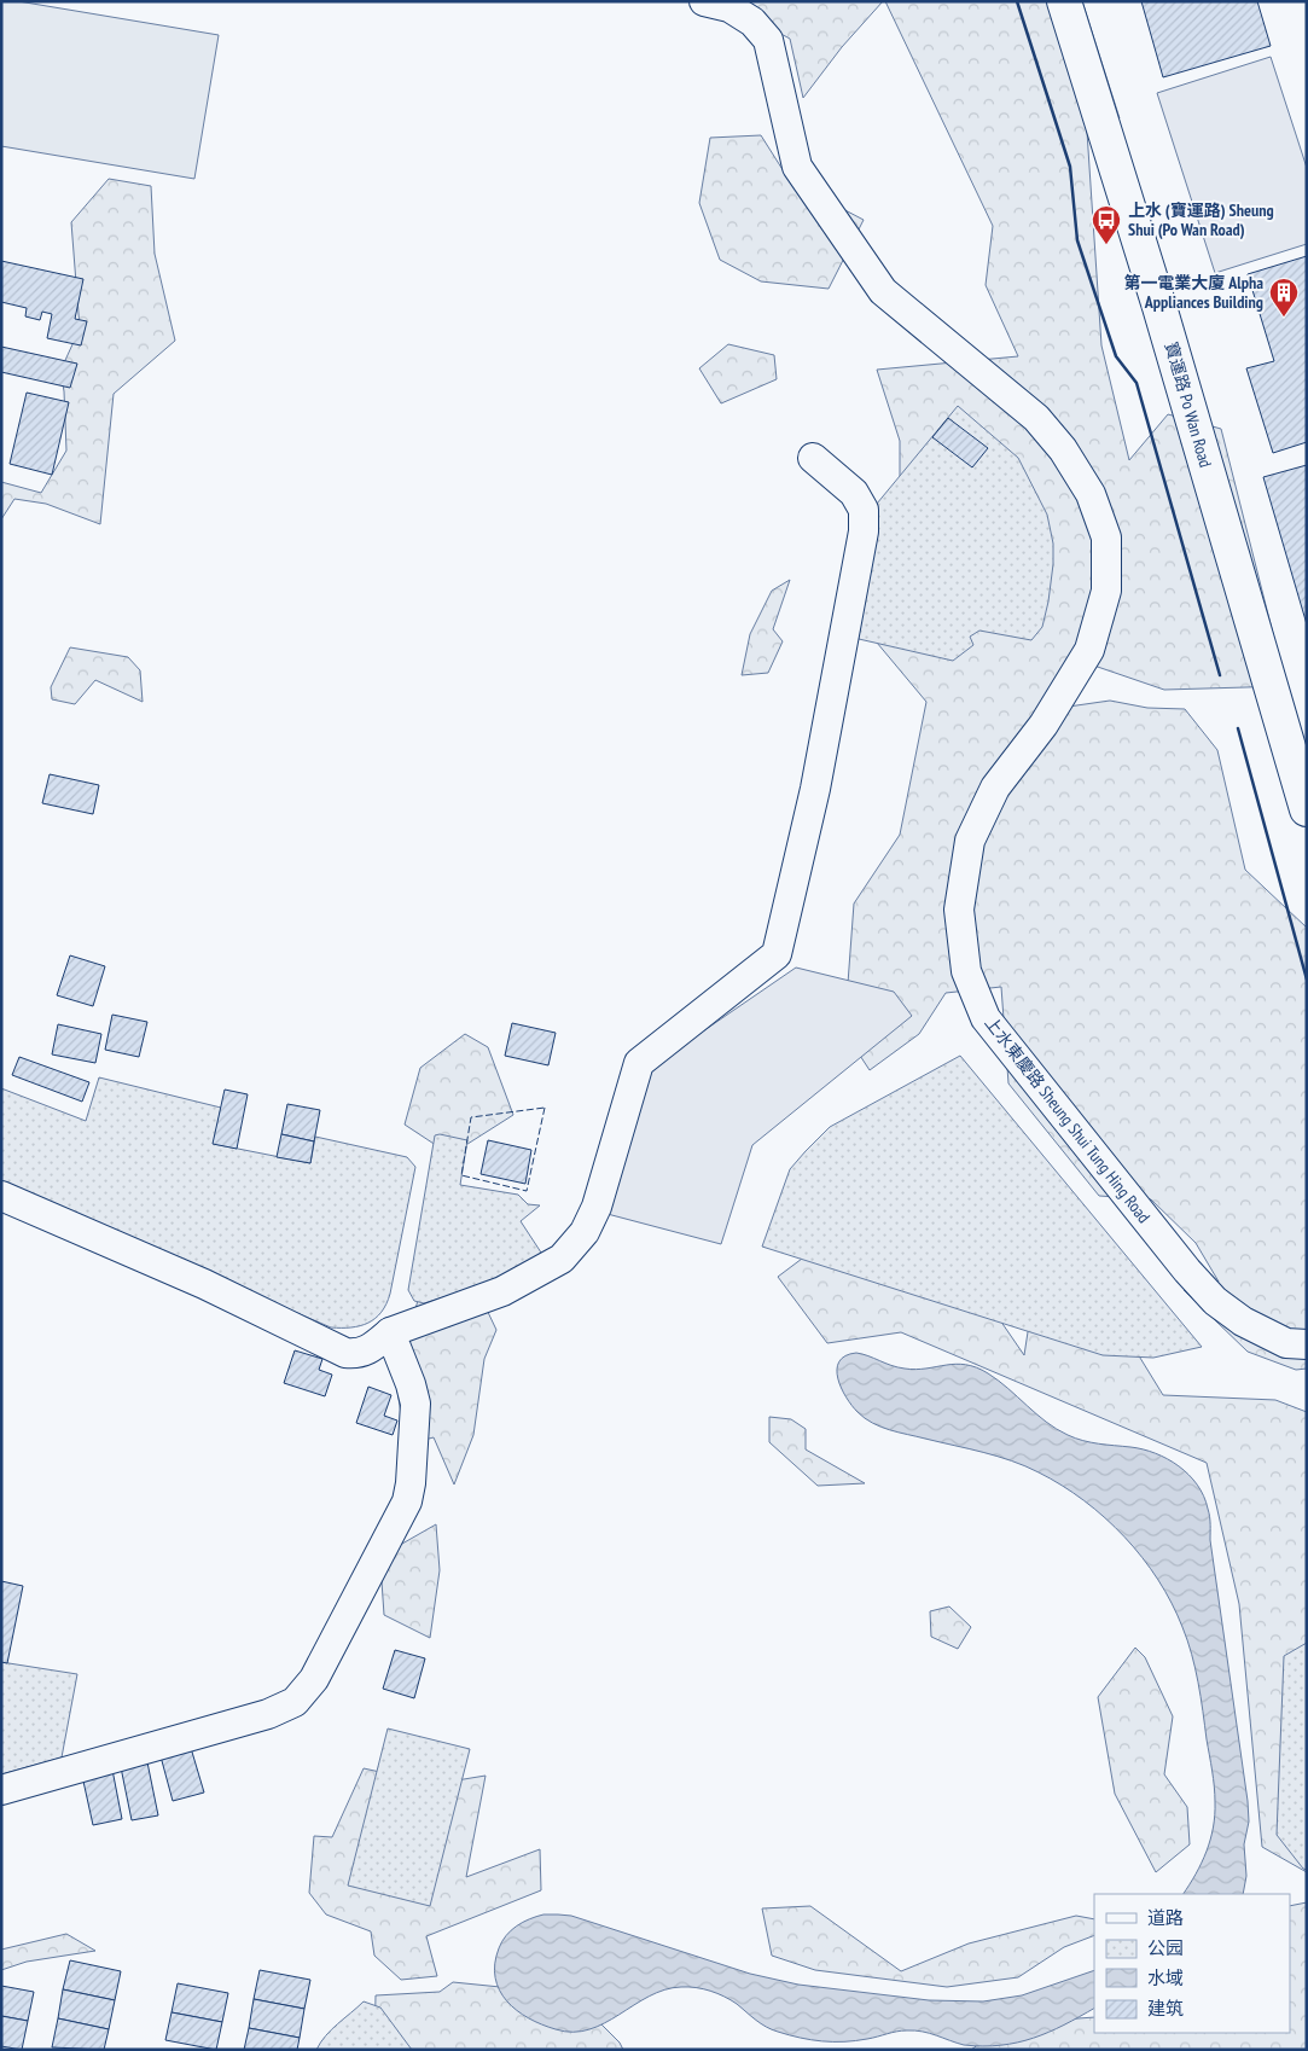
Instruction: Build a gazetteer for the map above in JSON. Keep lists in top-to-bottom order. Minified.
{"streets":{"street":["寶運路 Po Wan Road","上水東慶路 Sheung Shui Tung Hing Road"]},"places":{"bus stop":["上水 (寶運路) Sheung Shui (Po Wan Road)"],"building":["第一電業大廈 Alpha Appliances Building"]},"legend":["道路","公园","水域","建筑"]}
